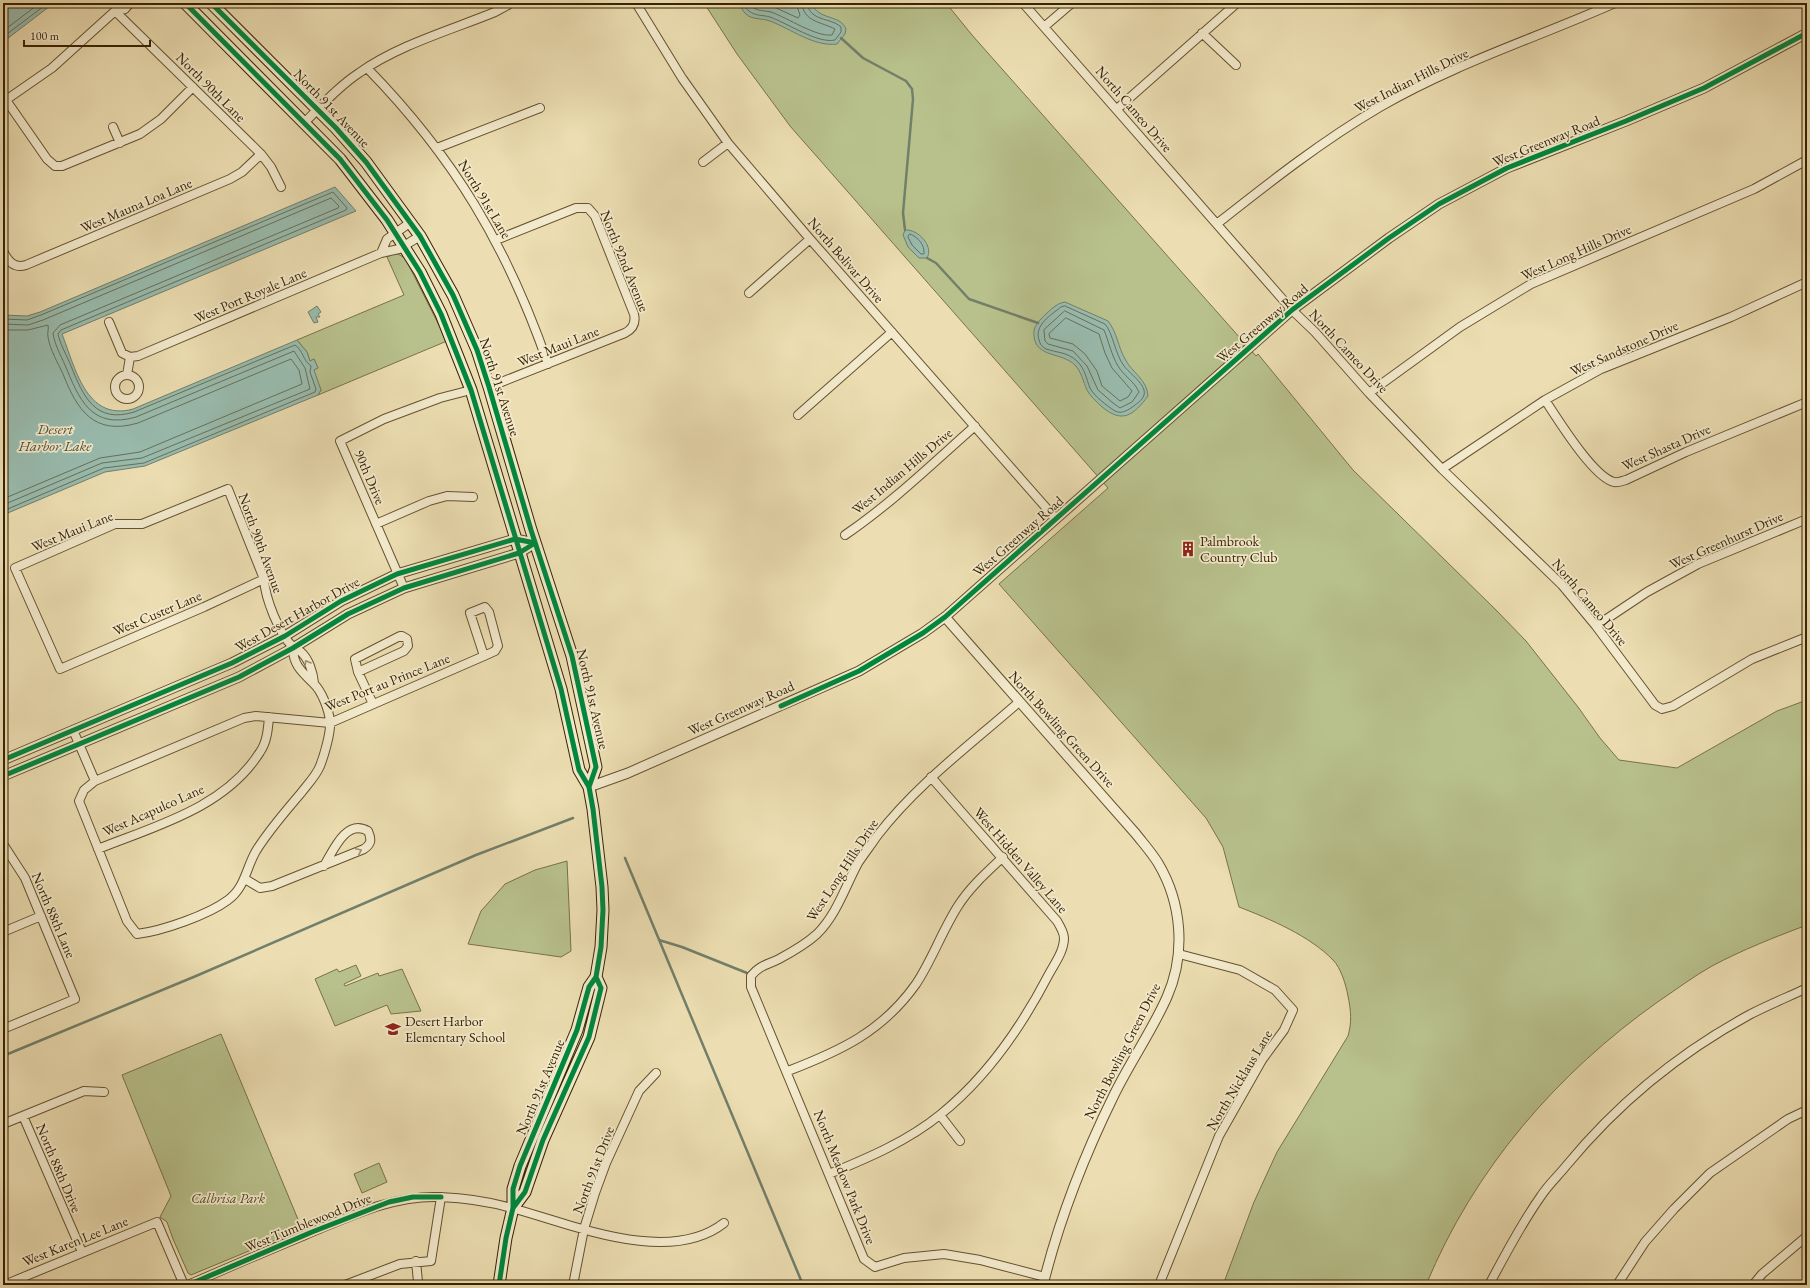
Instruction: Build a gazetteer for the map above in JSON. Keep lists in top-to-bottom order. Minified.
{"streets":{"main road":["North 91st Avenue"],"street":["West Indian Hills Drive","North 90th Lane","North Cameo Drive","West Greenway Road","North 91st Lane","West Mauna Loa Lane","West Long Hills Drive","North Bolivar Drive","North 92nd Avenue","West Port Royale Lane","West Maui Lane","West Sandstone Drive","West Shasta Drive","90th Drive","West Greenhurst Drive","North 90th Avenue","West Custer Lane","West Desert Harbor Drive","West Port au Prince Lane","North Bowling Green Drive","West Acapulco Lane","West Hidden Valley Lane","North 88th Lane","North Nicklaus Lane","North 88th Drive","North 91st Drive","North Meadow Park Drive","West Tumblewood Drive","West Karen Lee Lane"]},"crossings":[["West Indian Hills Drive","North Cameo Drive"],["West Indian Hills Drive","North Bolivar Drive"],["North 90th Lane","West Mauna Loa Lane"],["North 91st Avenue","West Greenway Road"],["North 91st Avenue","West Port Royale Lane"],["North 91st Avenue","West Maui Lane"],["North 91st Avenue","90th Drive"],["North 91st Avenue","West Desert Harbor Drive"],["North 91st Avenue","West Tumblewood Drive"],["North Cameo Drive","West Greenway Road"],["North Cameo Drive","West Long Hills Drive"],["North Cameo Drive","West Sandstone Drive"],["North Cameo Drive","West Greenhurst Drive"],["West Greenway Road","North Bolivar Drive"],["West Greenway Road","North Bowling Green Drive"],["North 91st Lane","North 92nd Avenue"],["North 91st Lane","West Maui Lane"],["West Long Hills Drive","North Bowling Green Drive"],["West Long Hills Drive","West Hidden Valley Lane"],["West Long Hills Drive","North Meadow Park Drive"],["North 92nd Avenue","West Maui Lane"],["West Maui Lane","North 90th Avenue"],["West Maui Lane","West Custer Lane"],["West Sandstone Drive","West Shasta Drive"],["90th Drive","West Desert Harbor Drive"],["North 90th Avenue","West Custer Lane"],["North 90th Avenue","West Desert Harbor Drive"],["North 90th Avenue","West Port au Prince Lane"],["North 90th Avenue","West Acapulco Lane"],["West Port au Prince Lane","West Acapulco Lane"],["North Bowling Green Drive","North Nicklaus Lane"],["North Bowling Green Drive","North Meadow Park Drive"],["West Hidden Valley Lane","North Meadow Park Drive"],["North 88th Drive","West Karen Lee Lane"],["North 91st Drive","West Tumblewood Drive"]],"water":["Desert Harbor Lake"],"parks":["Calbrisa Park"],"places":{"building":["Palmbrook Country Club"],"school or university":["Desert Harbor Elementary School"]},"scale_bar":"100 m"}
